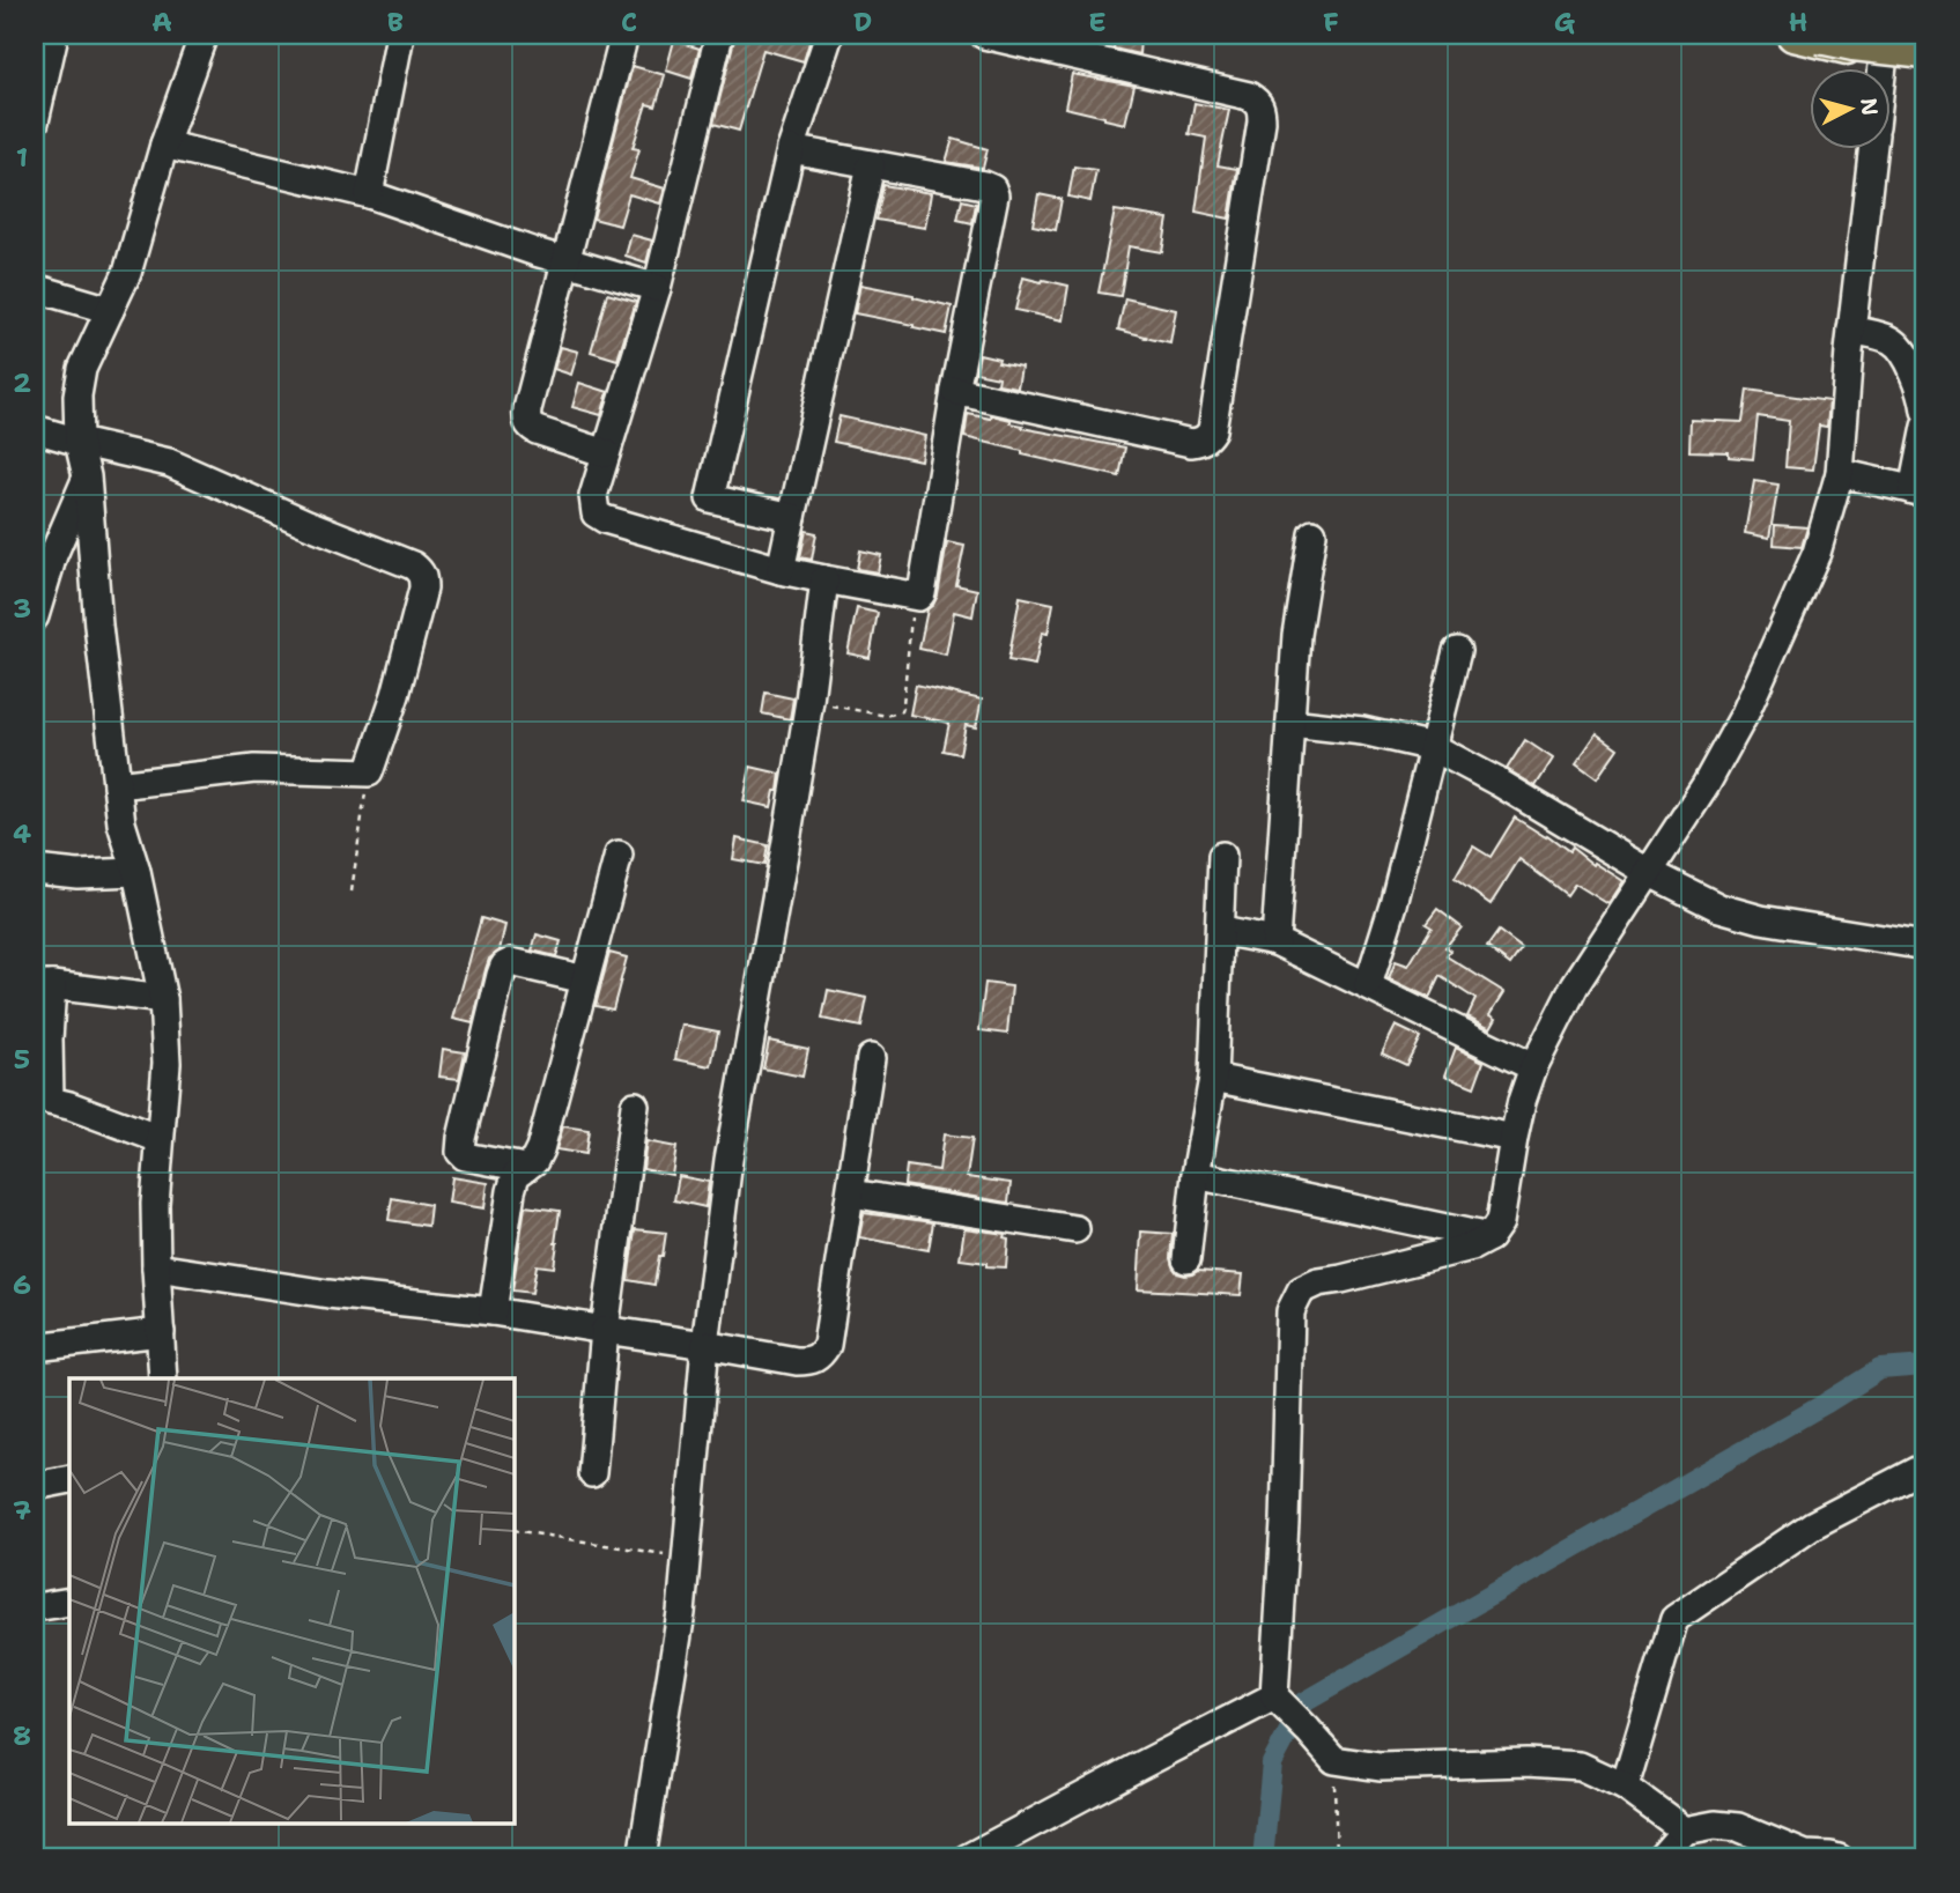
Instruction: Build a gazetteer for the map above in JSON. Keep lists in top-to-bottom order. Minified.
{"north":"right","grid":{"columns":["A","B","C","D","E","F","G","H"],"rows":["1","2","3","4","5","6","7","8"]}}
